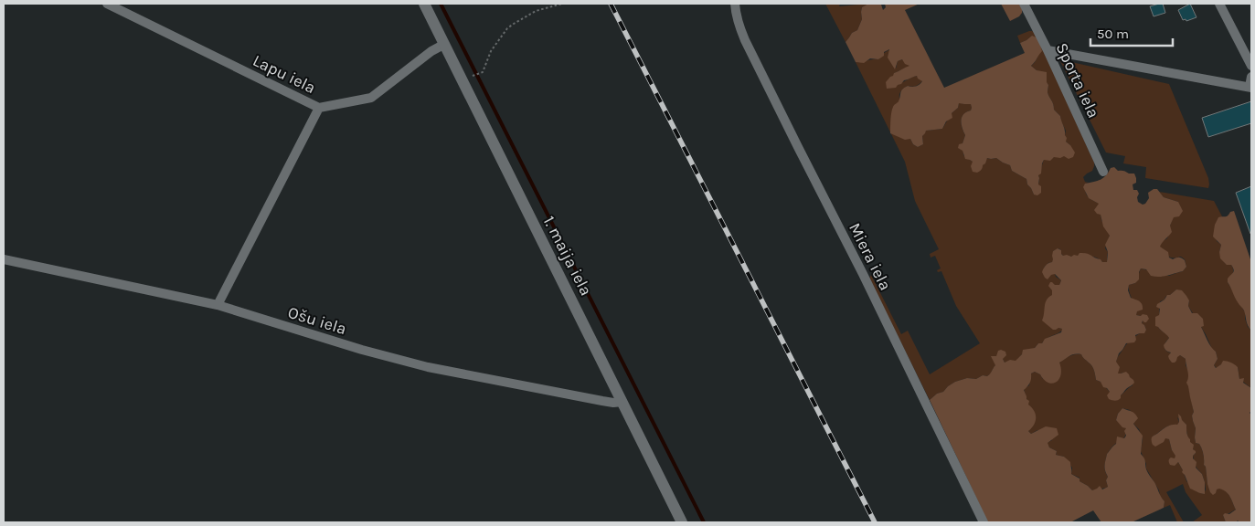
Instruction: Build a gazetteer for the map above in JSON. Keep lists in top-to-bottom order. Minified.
{"streets":{"street":["Lapu iela","Sporta iela","1. maija iela","Miera iela","Ošu iela"]},"crossings":[["Lapu iela","1. maija iela"],["1. maija iela","Ošu iela"]],"scale_bar":"50 m"}
